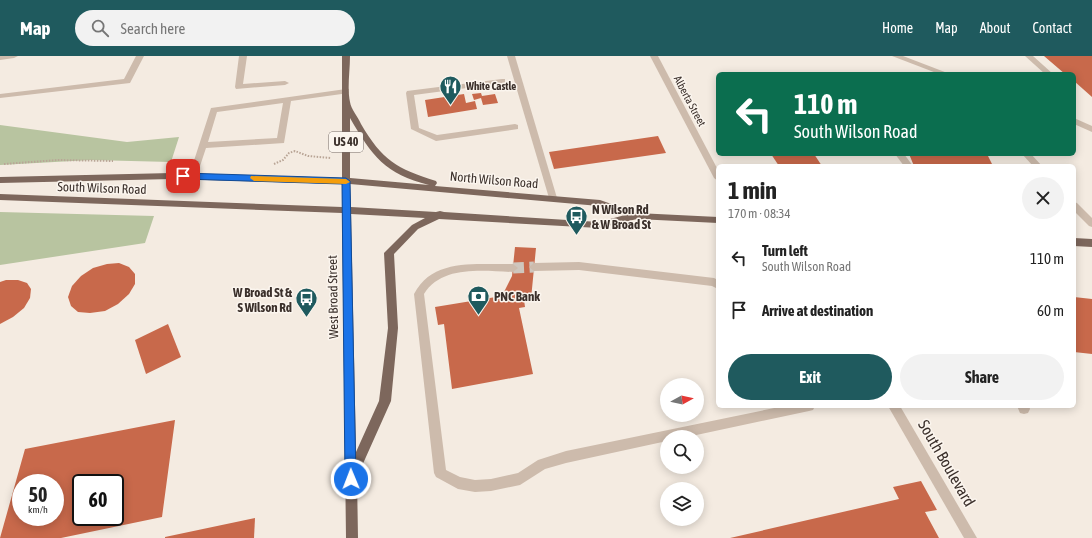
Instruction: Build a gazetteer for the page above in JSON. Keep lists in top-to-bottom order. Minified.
{"streets":{"main road":["US 40","North Wilson Road","South Wilson Road","West Broad Street"],"street":["Alberta Street","South Boulevard"]},"crossings":[["North Wilson Road","South Wilson Road"],["North Wilson Road","West Broad Street"],["South Wilson Road","West Broad Street"]],"places":{"restaurant":["White Castle"],"bus stop":["N Wilson Rd & W Broad St","W Broad St & S Wilson Rd"],"bank":["PNC Bank"]},"north":"right","page":{"header":"Map","search":"Search here","nav":["Home","Map","About","Contact"],"turn":["110 m","South Wilson Road"],"heading":["1 min","170 m · 08:34"],"list":[{"name":"Turn left","note":"South Wilson Road","value":"110 m"},{"name":"Arrive at destination","value":"60 m"}],"buttons":["Exit","Share"],"speed":"50 km/h","limit":"60"}}
